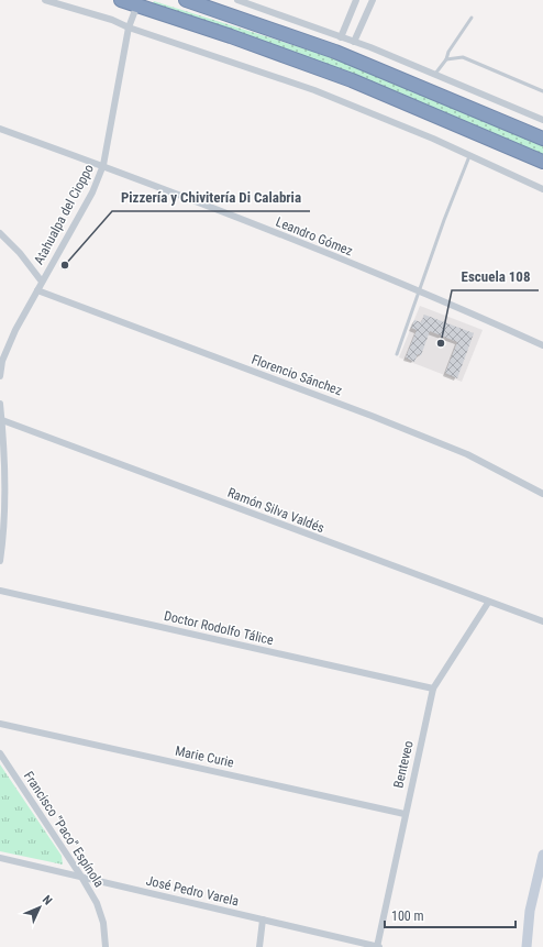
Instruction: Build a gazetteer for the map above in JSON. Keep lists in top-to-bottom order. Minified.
{"streets":{"street":["Atahualpa del Cioppo","Leandro Gómez","Florencio Sánchez","Ramón Silva Valdés","Doctor Rodolfo Tálice","Marie Curie","Benteveo","Francisco \"Paco\" Espínola","José Pedro Varela"]},"crossings":[["Atahualpa del Cioppo","Leandro Gómez"],["Atahualpa del Cioppo","Florencio Sánchez"],["Ramón Silva Valdés","Benteveo"],["Doctor Rodolfo Tálice","Benteveo"],["Marie Curie","Benteveo"],["Benteveo","José Pedro Varela"],["Francisco \"Paco\" Espínola","José Pedro Varela"]],"places":["Pizzería y Chivitería Di Calabria","Escuela 108"],"scale_bar":"100 m","north":"top right"}
